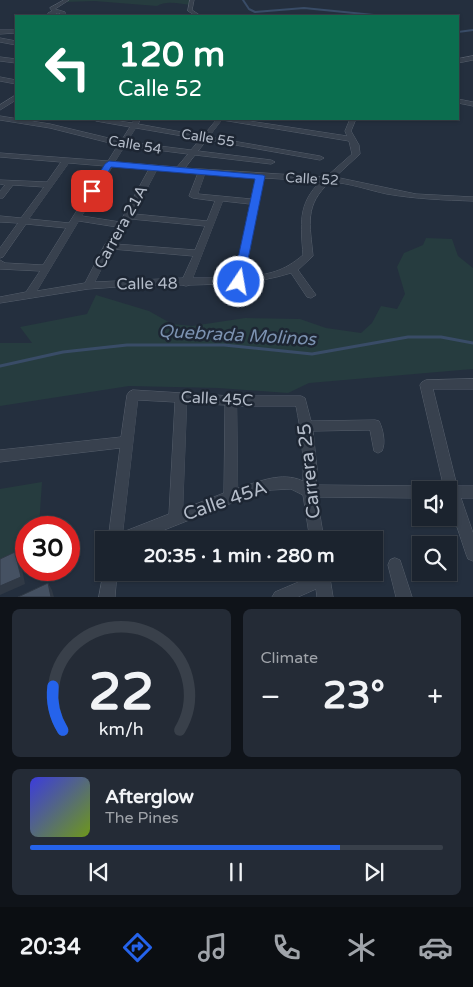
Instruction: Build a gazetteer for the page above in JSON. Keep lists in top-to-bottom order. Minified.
{"streets":{"street":["Calle 55","Calle 54","Calle 52","Carrera 21A","Calle 48","Calle 45C","Carrera 25","Calle 45A"]},"crossings":[["Calle 52","Carrera 21A"],["Carrera 21A","Calle 48"],["Calle 45C","Carrera 25"],["Carrera 25","Calle 45A"]],"water":["Quebrada Molinos"],"page":{"turn":["120 m","Calle 52"],"limit":"30","trip":"20:35 · 1 min · 280 m","tile":"Climate","heat":["−","23°","+"],"song":["Afterglow","The Pines"],"tabs":"20:34","gauge":["22","km/h"]}}
